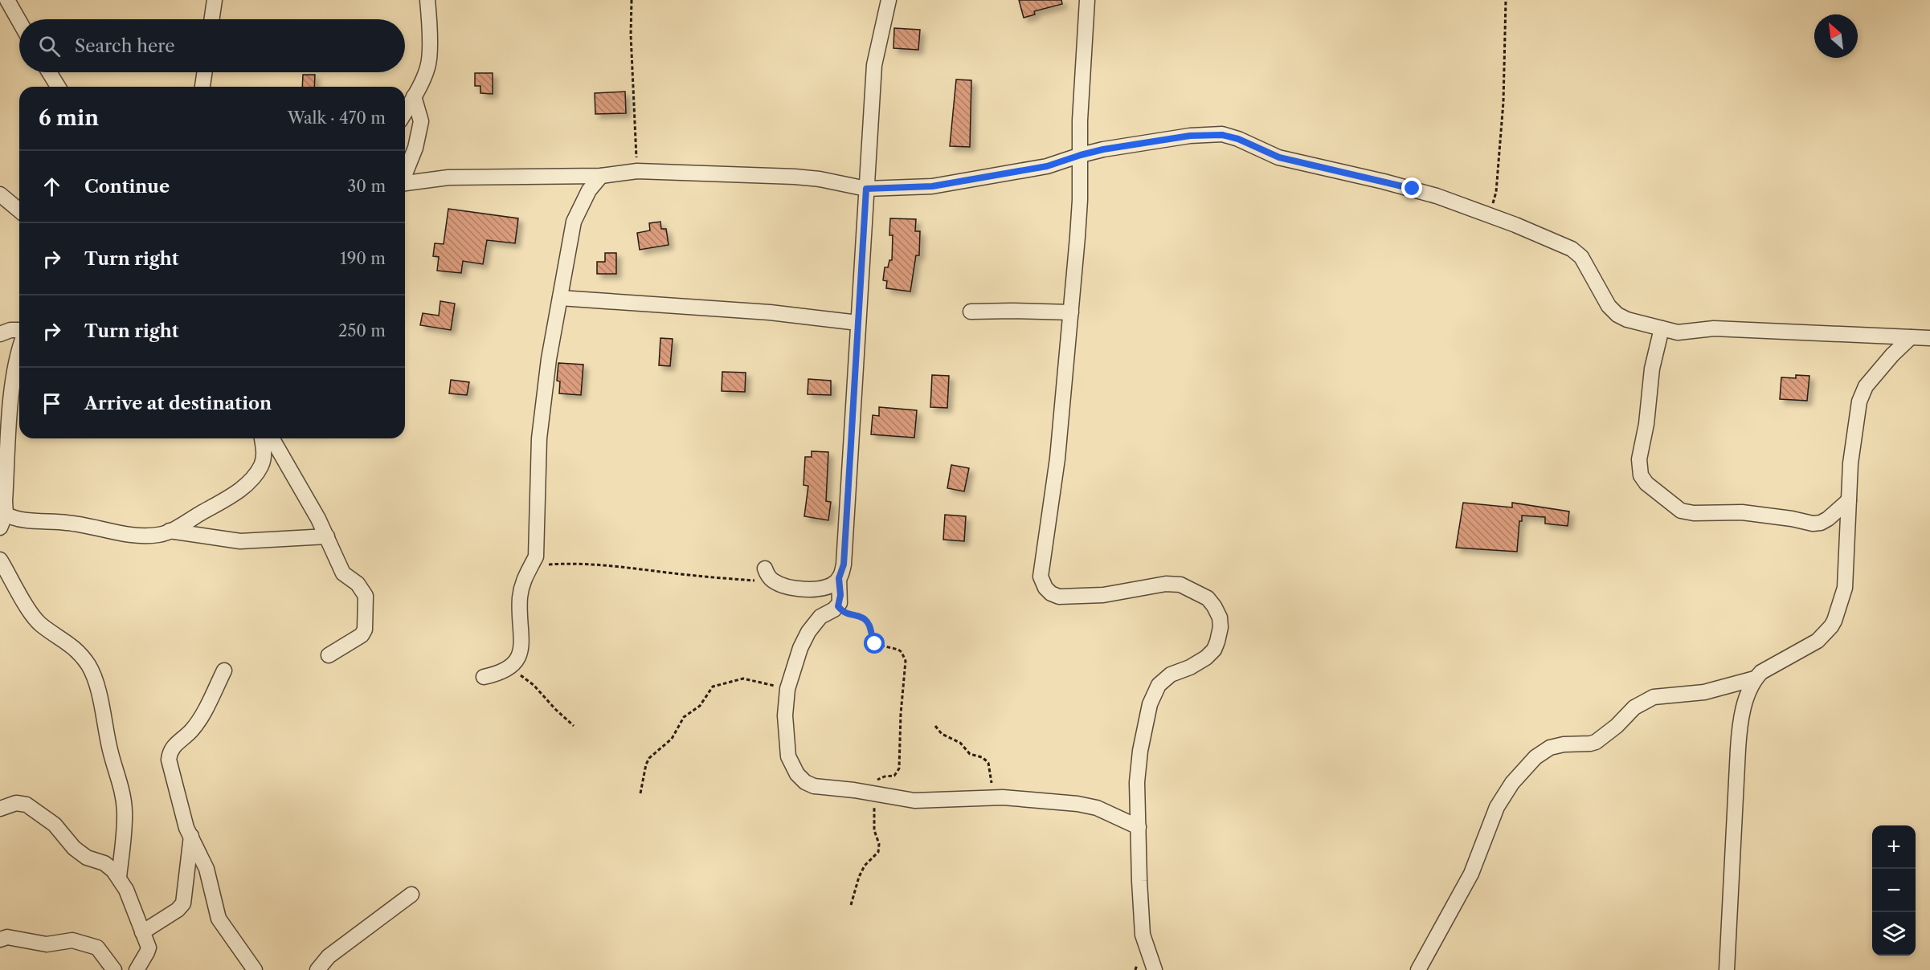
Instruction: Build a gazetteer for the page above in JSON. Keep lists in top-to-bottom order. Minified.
{"north":"top left","page":{"search":"Search here","heading":["6 min","Walk · 470 m"],"list":[["Continue","30 m"],["Turn right","190 m"],["Turn right","250 m"],"Arrive at destination"],"map_buttons":["+","−"]}}
